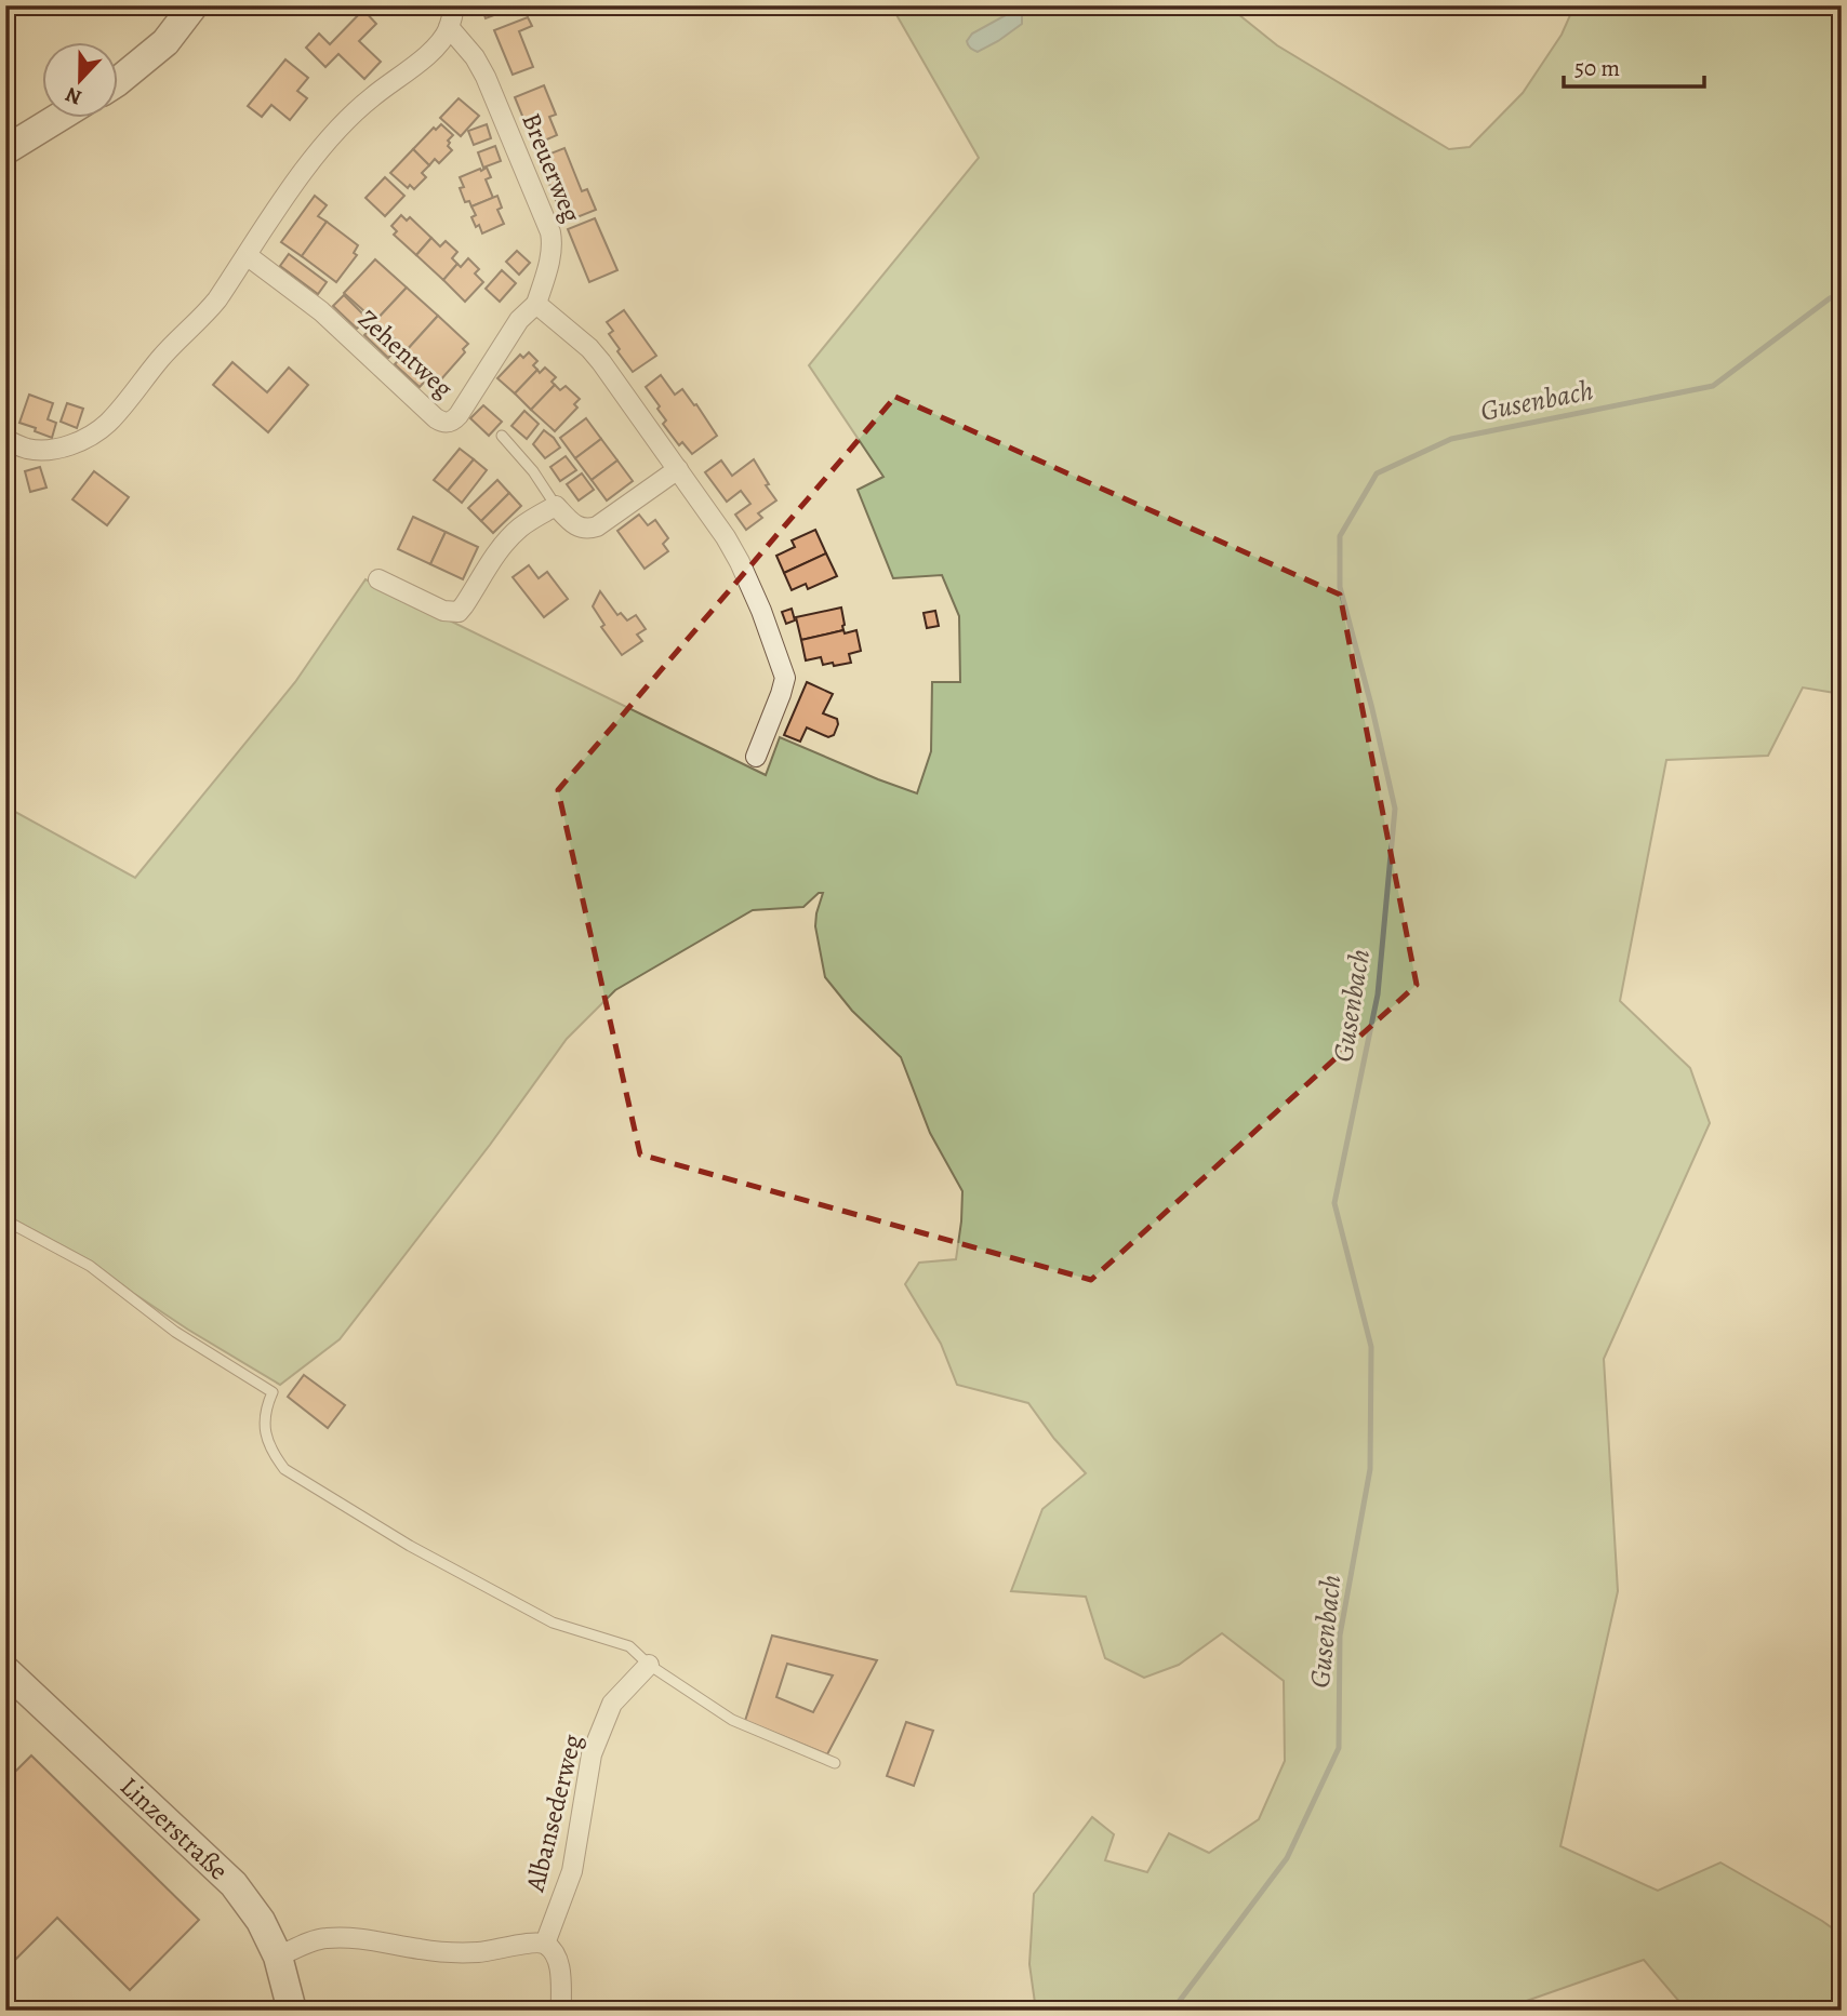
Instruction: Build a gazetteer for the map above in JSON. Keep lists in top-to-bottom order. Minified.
{"streets":{"main road":["Linzerstraße"],"street":["Breuerweg","Zehentweg","Albansederweg"]},"crossings":[["Breuerweg","Zehentweg"]],"water":["Gusenbach"],"scale_bar":"50 m","north":"bottom"}
